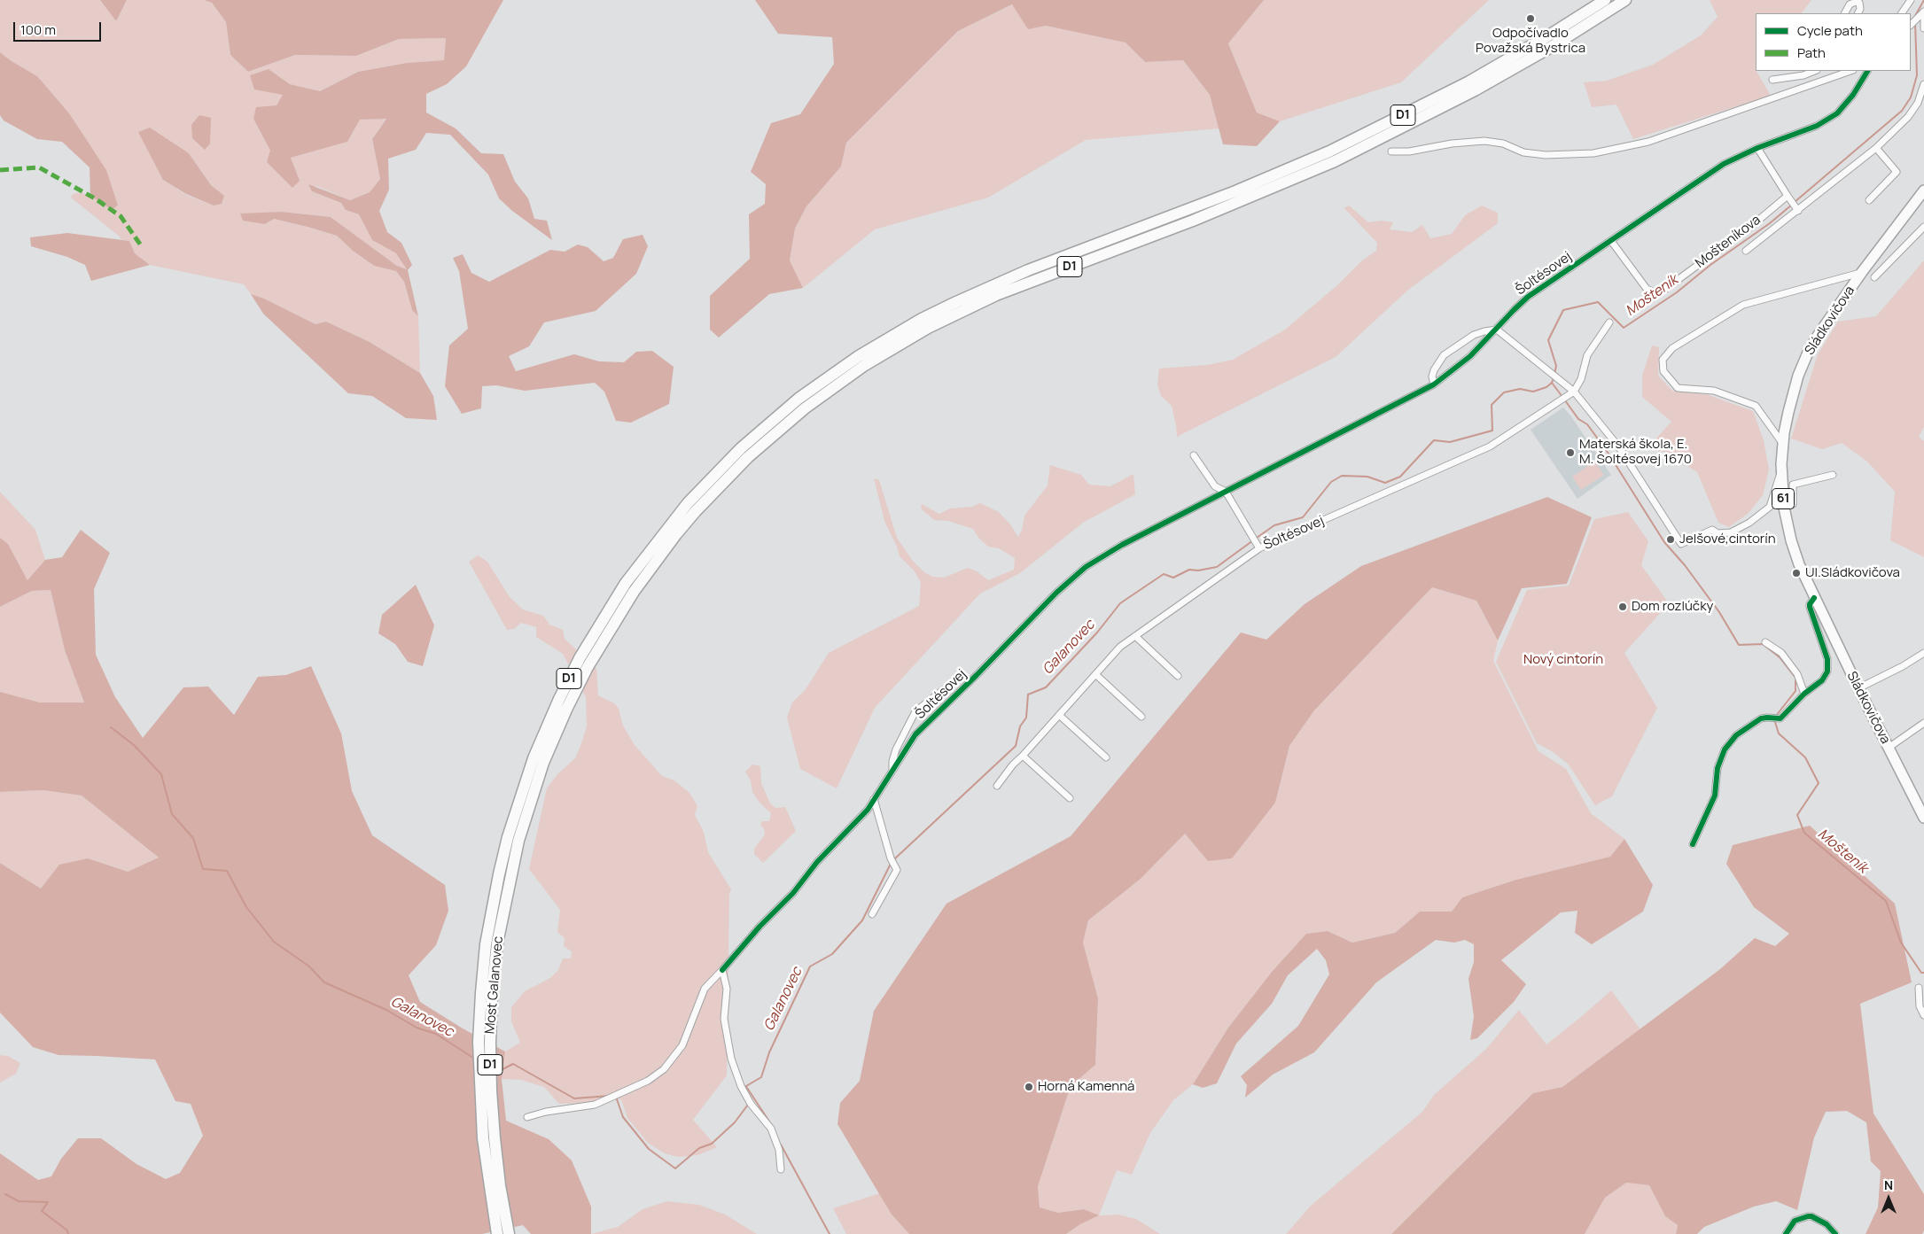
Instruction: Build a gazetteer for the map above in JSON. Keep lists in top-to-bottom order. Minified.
{"streets":{"highway":["D1","Most Galanovec"],"main road":["Sládkovičova","61"],"street":["Mošteníkova","Šoltésovej"]},"crossings":[["D1","Most Galanovec"],["Mošteníkova","Šoltésovej"]],"water":["Mošteník","Galanovec"],"parks":["Nový cintorín"],"places":["Odpočívadlo Považská Bystrica","Materská škola, E. M. Šoltésovej 1670","Jelšové,cintorín","Ul.Sládkovičova","Dom rozlúčky","Horná Kamenná"],"legend":["Cycle path","Path"],"scale_bar":"100 m","north":"top"}
